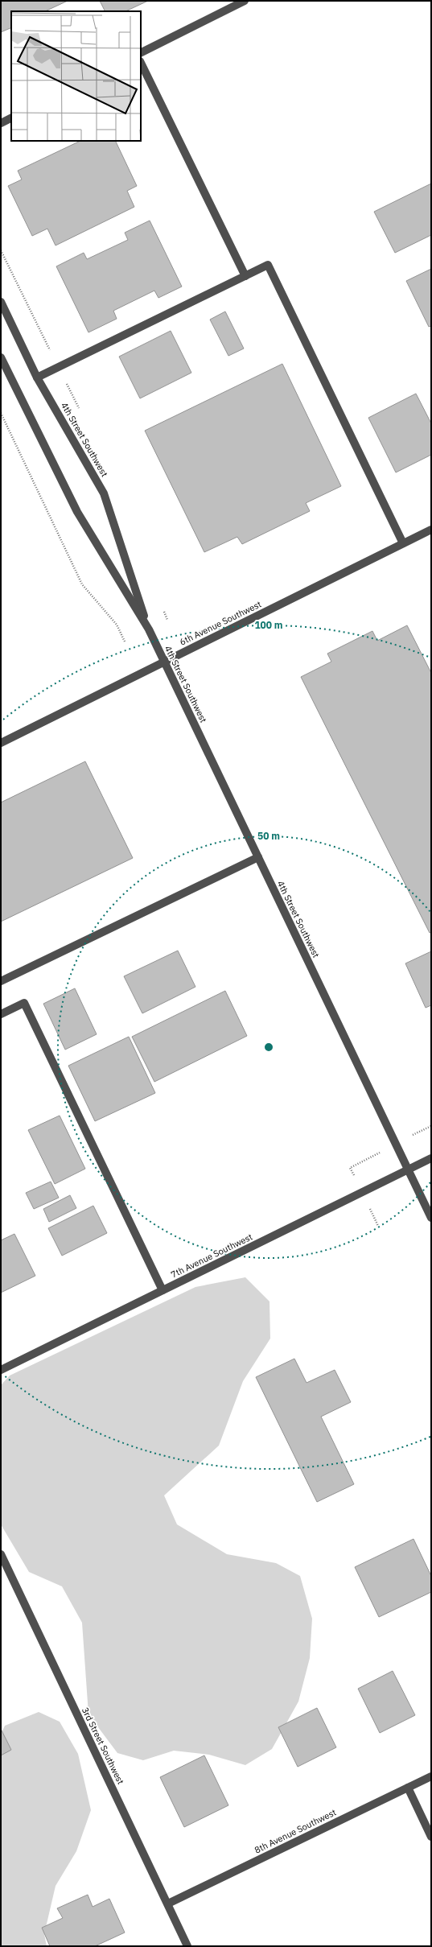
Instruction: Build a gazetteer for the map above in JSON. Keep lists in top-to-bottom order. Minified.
{"streets":{"street":["4th Street Southwest","6th Avenue Southwest","7th Avenue Southwest","3rd Street Southwest","8th Avenue Southwest"]},"crossings":[["4th Street Southwest","6th Avenue Southwest"],["4th Street Southwest","7th Avenue Southwest"],["3rd Street Southwest","8th Avenue Southwest"]],"rings":["100 m","50 m"]}
